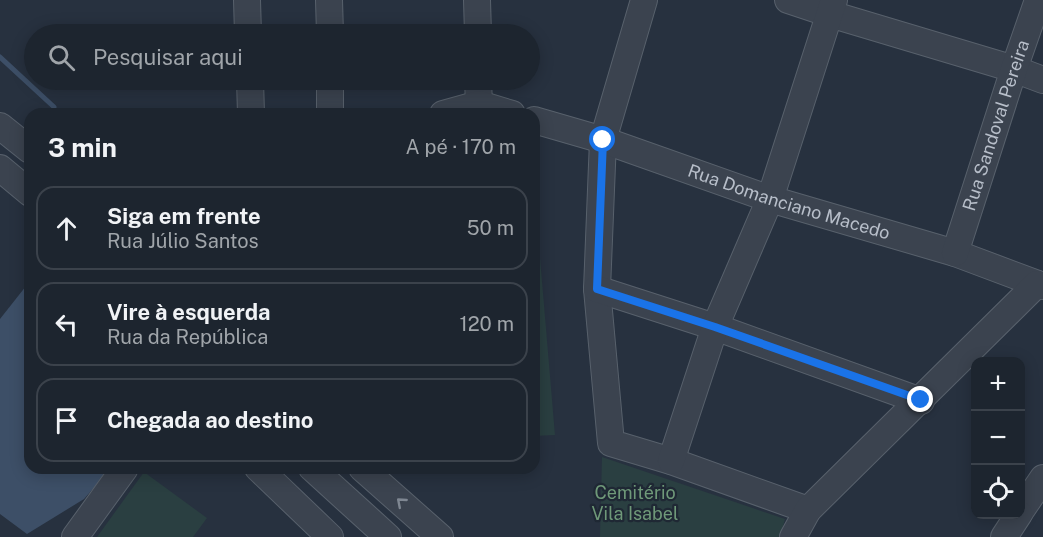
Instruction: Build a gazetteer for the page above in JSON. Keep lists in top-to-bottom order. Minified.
{"streets":{"street":["Rua Sandoval Pereira","Rua Domanciano Macedo"]},"crossings":[["Rua Sandoval Pereira","Rua Domanciano Macedo"]],"parks":["Cemitério Vila Isabel"],"page":{"search":"Pesquisar aqui","heading":["3 min","A pé · 170 m"],"list":[["Siga em frente","Rua Júlio Santos","50 m"],["Vire à esquerda","Rua da República","120 m"],"Chegada ao destino"],"map_buttons":["+","−"]}}
